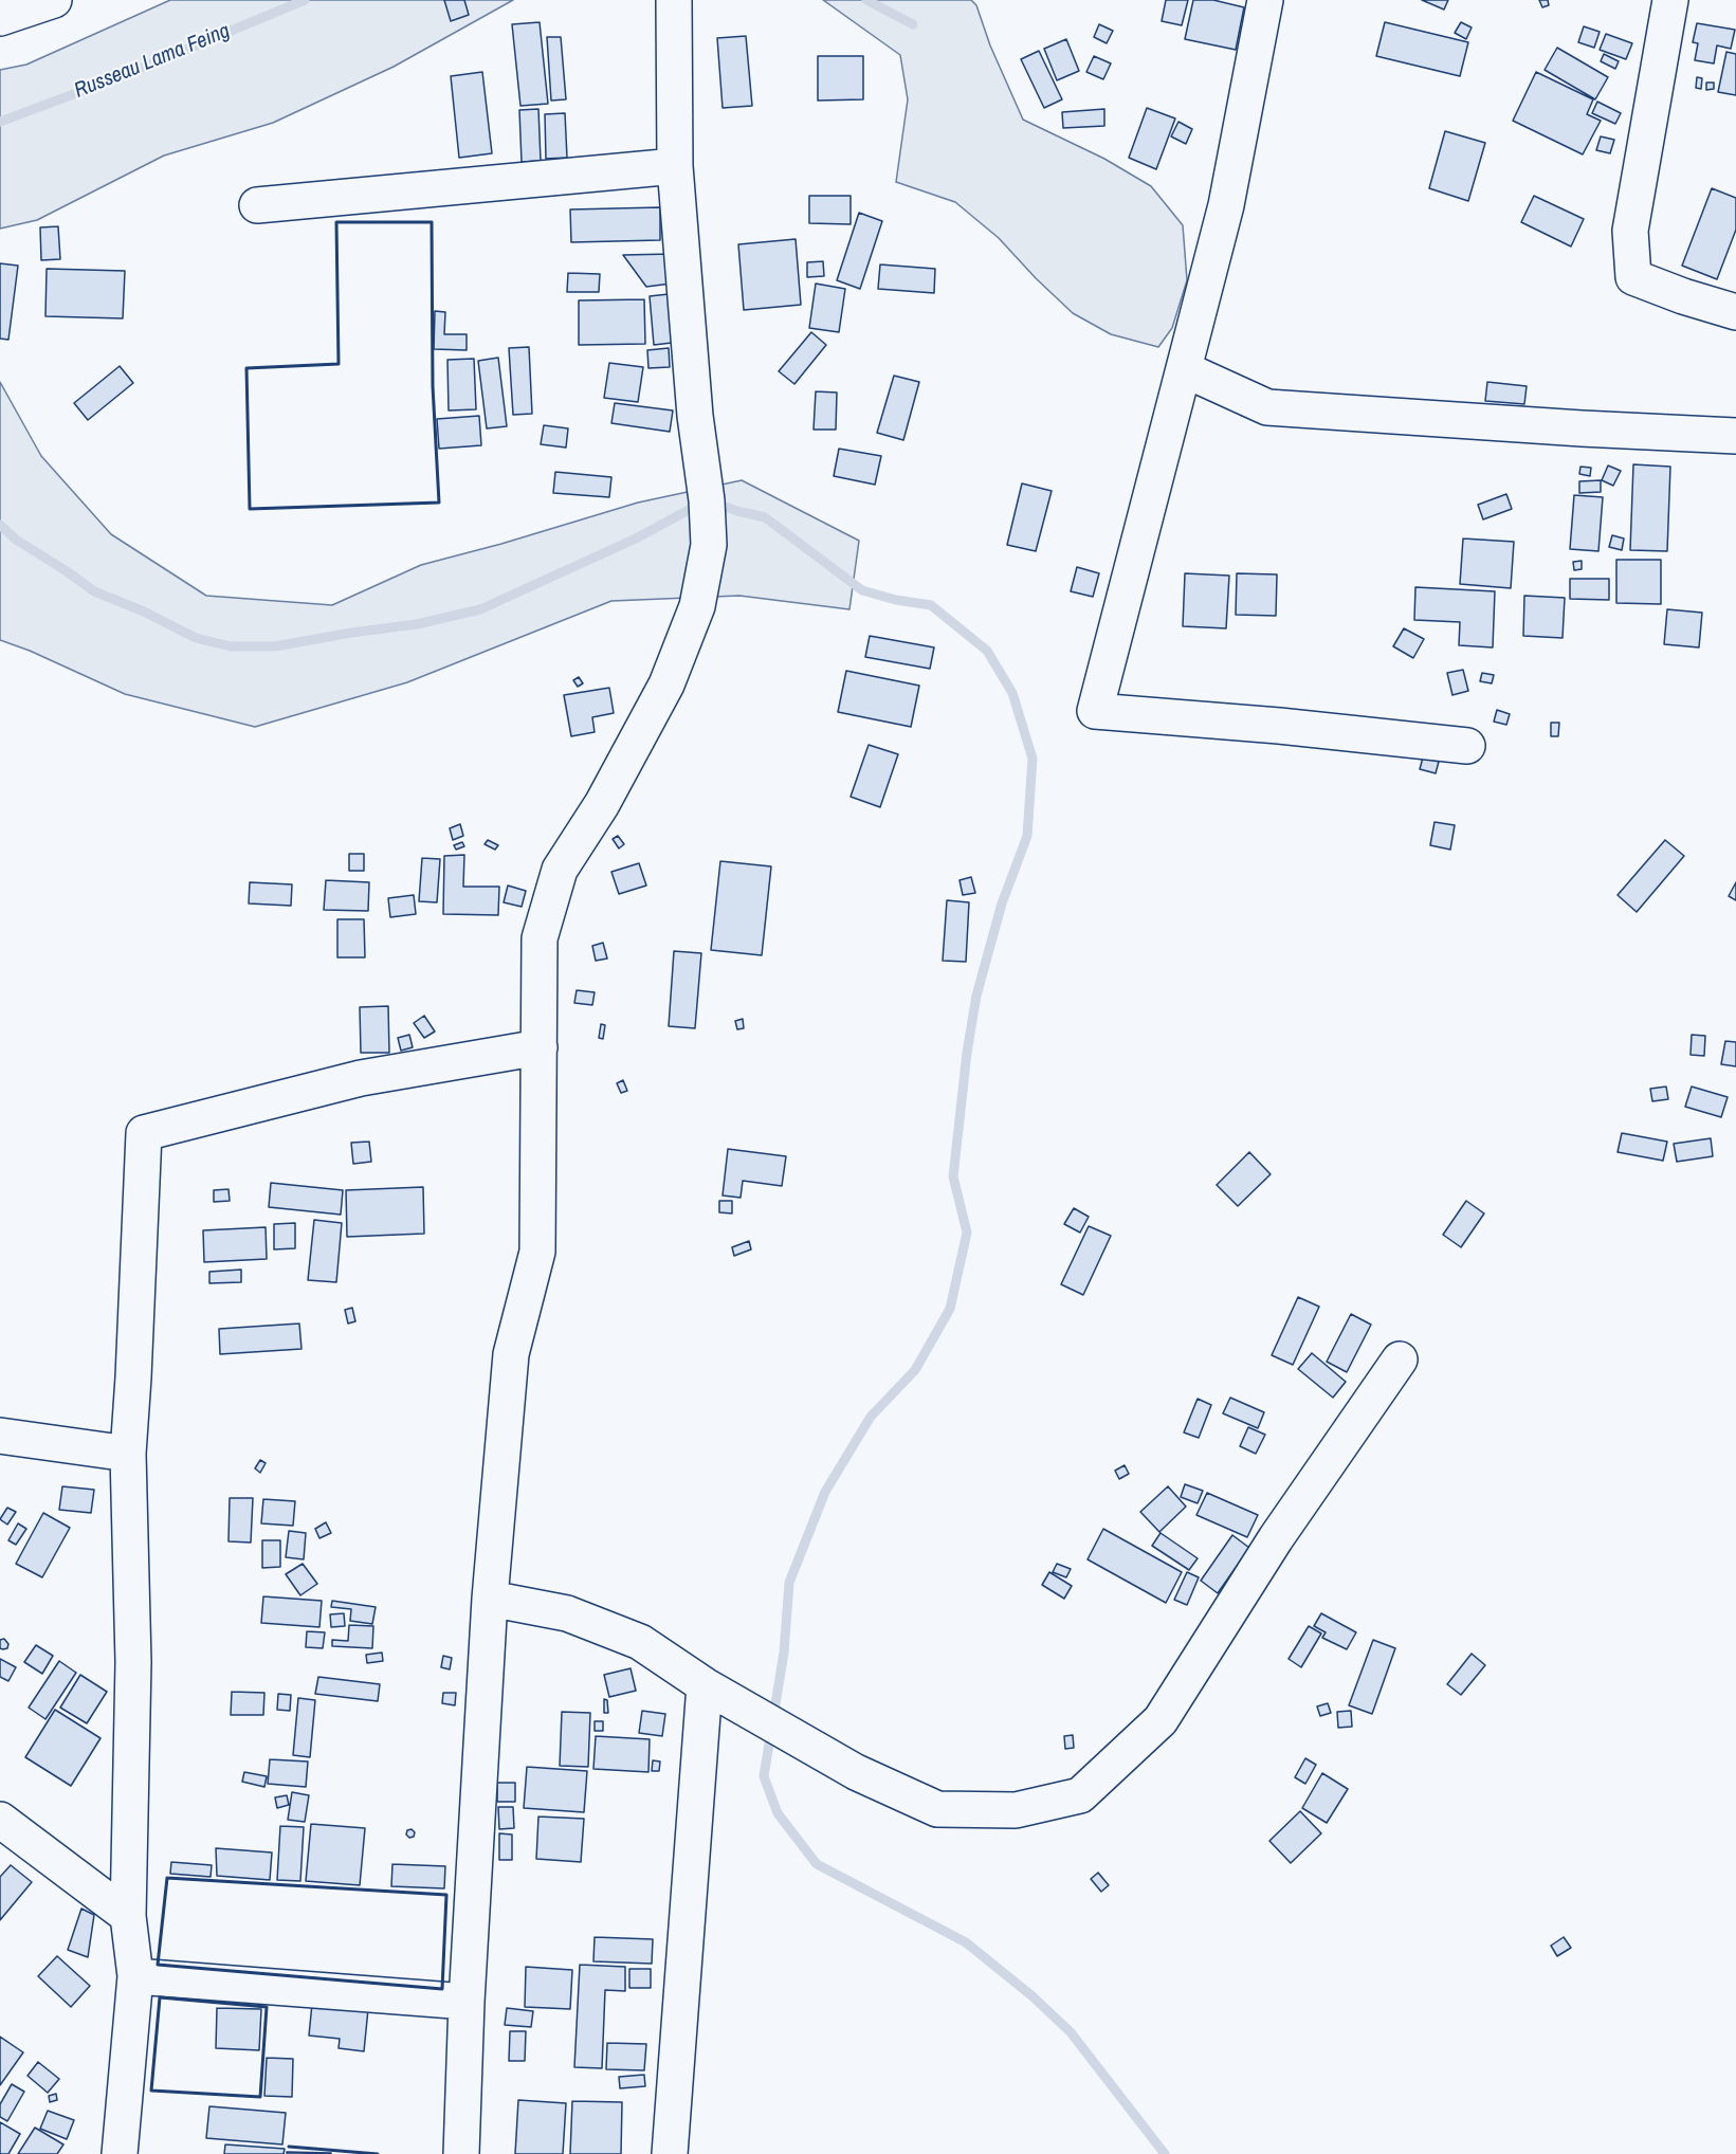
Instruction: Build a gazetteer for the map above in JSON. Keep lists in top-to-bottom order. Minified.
{"water":["Russeau Lama Feing"]}
